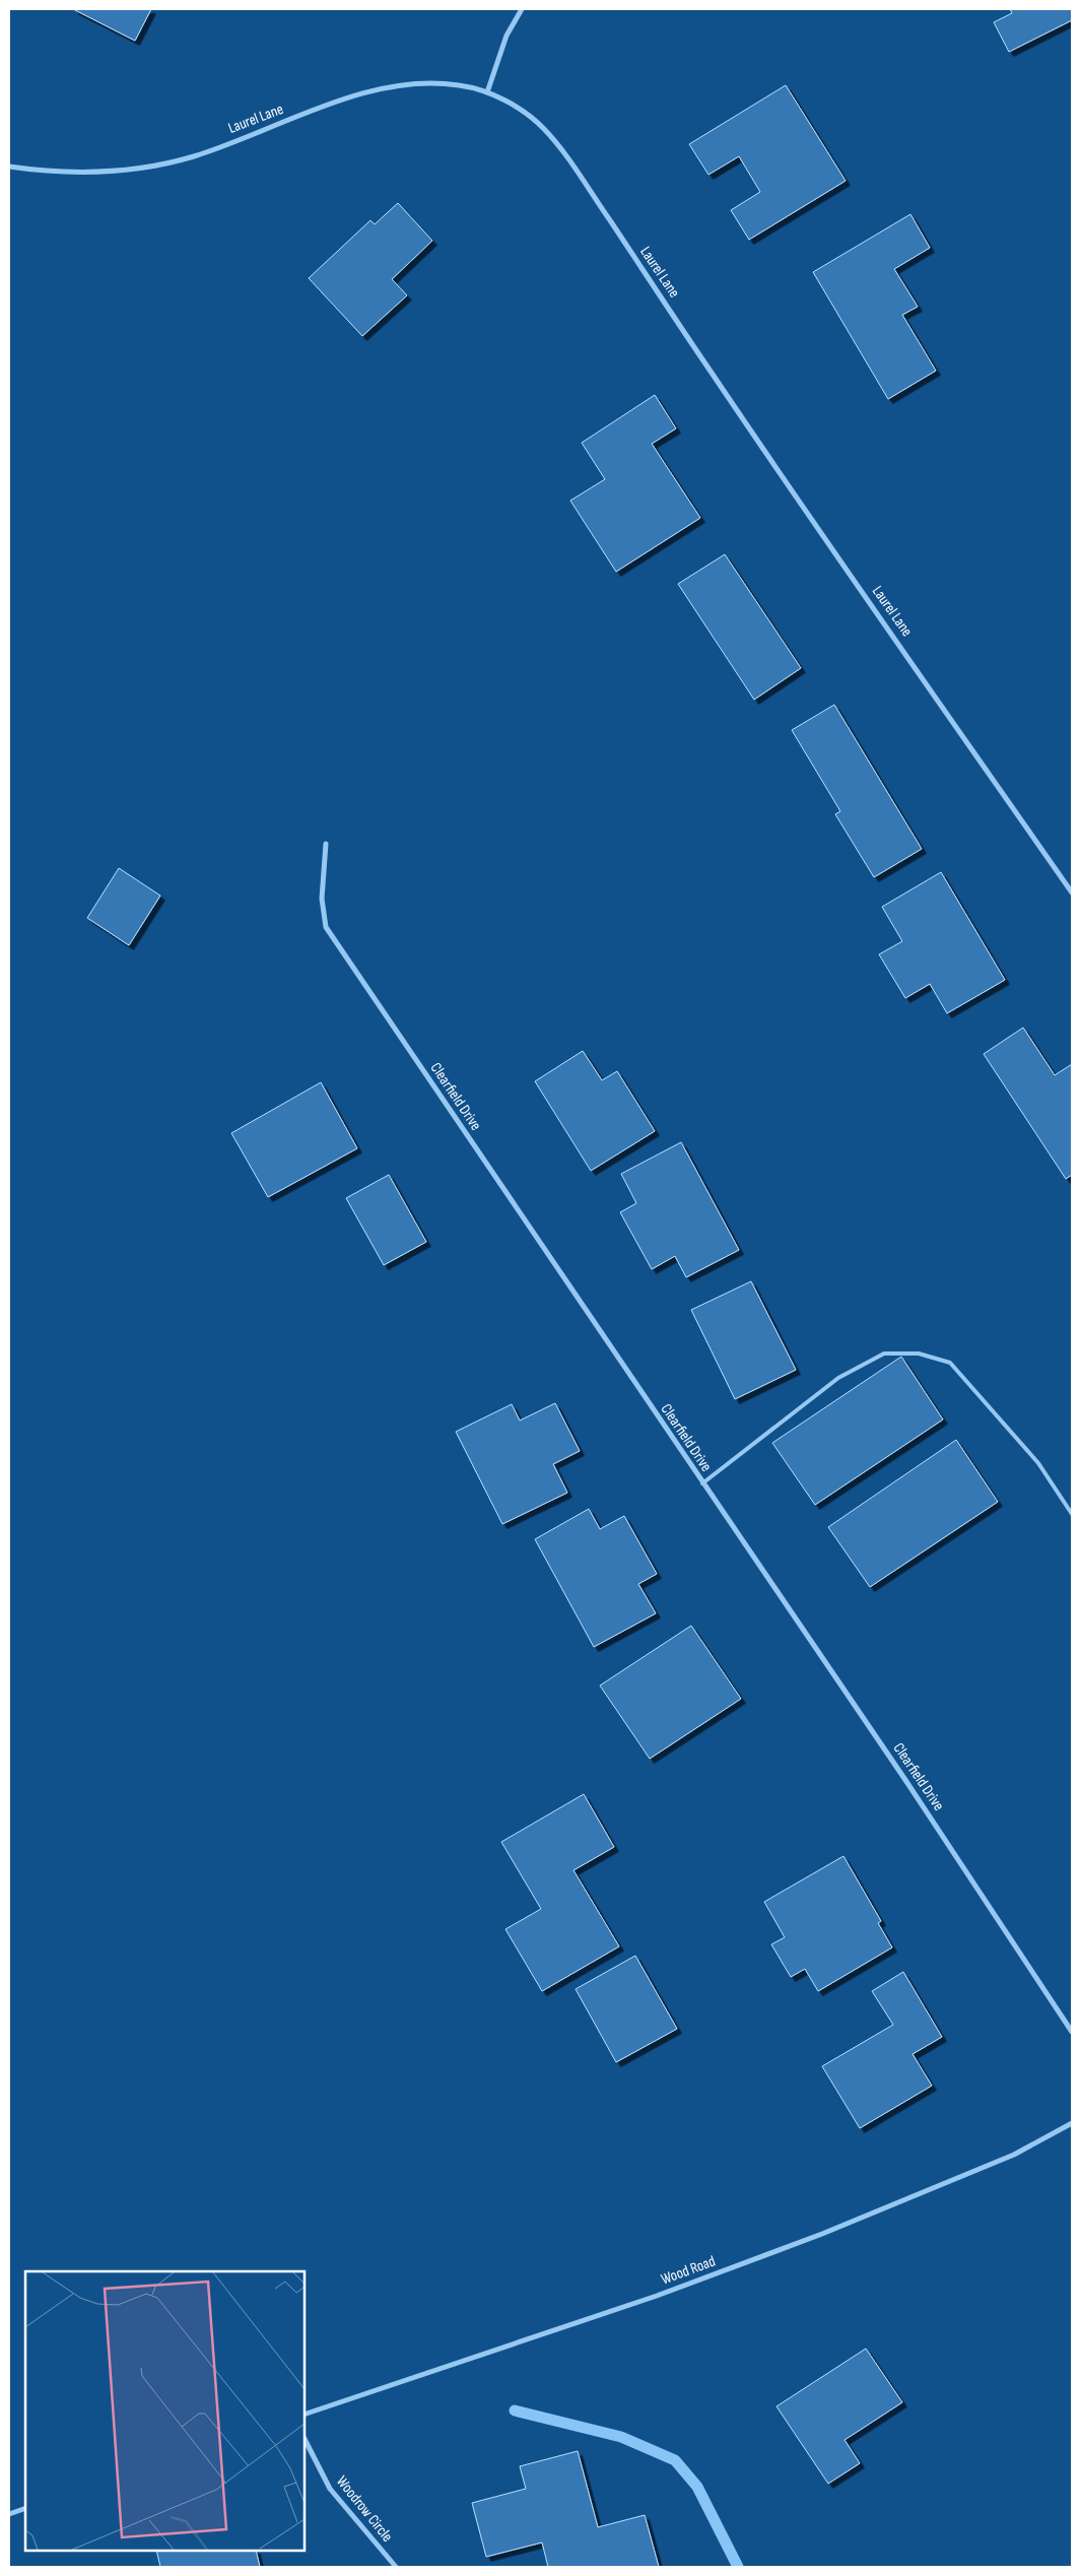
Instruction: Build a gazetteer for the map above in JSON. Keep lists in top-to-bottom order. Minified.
{"streets":{"street":["Laurel Lane","Clearfield Drive","Wood Road","Woodrow Circle"]}}
